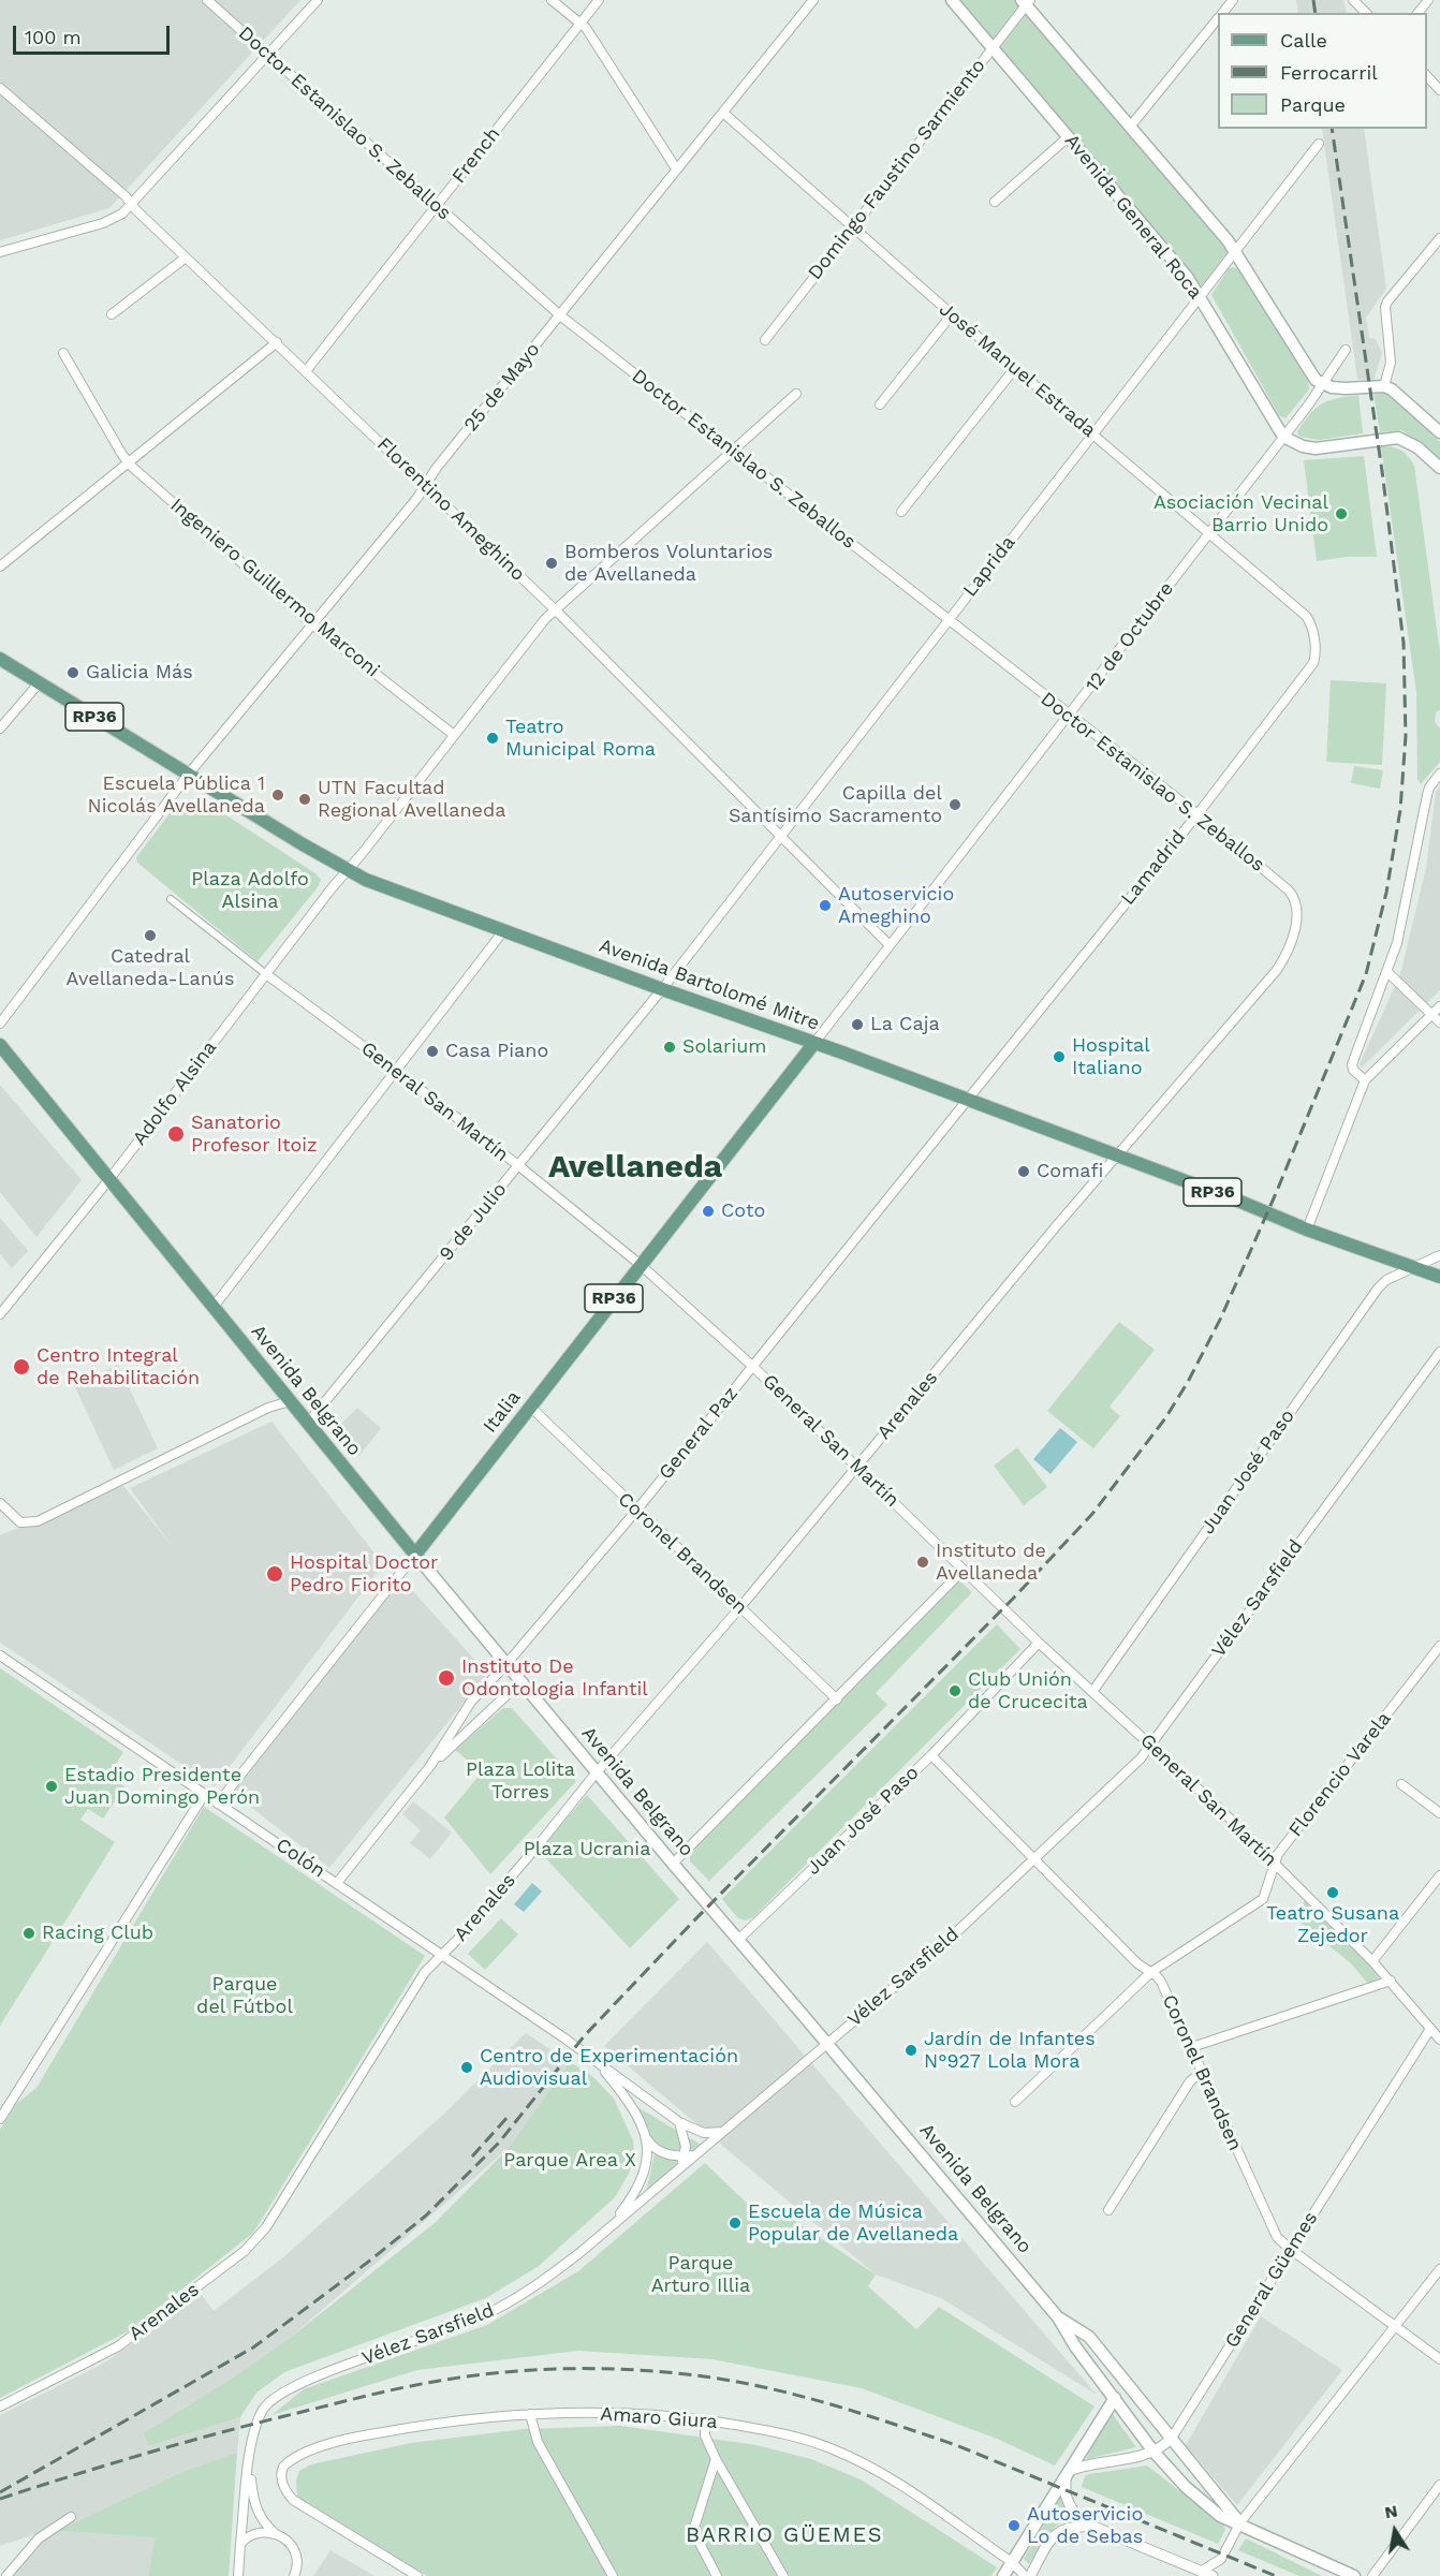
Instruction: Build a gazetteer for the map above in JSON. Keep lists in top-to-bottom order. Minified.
{"streets":{"main road":["Avenida General Roca","RP36","Avenida Bartolomé Mitre","Avenida Belgrano","Italia"],"street":["Doctor Estanislao S. Zeballos","French","Domingo Faustino Sarmiento","José Manuel Estrada","25 de Mayo","Florentino Ameghino","Laprida","Ingeniero Guillermo Marconi","12 de Octubre","Lamadrid","Adolfo Alsina","General San Martín","9 de Julio","Arenales","General Paz","Juan José Paso","Coronel Brandsen","Vélez Sarsfield","Florencio Varela","Colón","General Güemes","Amaro Giura"]},"crossings":[["Doctor Estanislao S. Zeballos","French"],["Doctor Estanislao S. Zeballos","25 de Mayo"],["Doctor Estanislao S. Zeballos","Laprida"],["Doctor Estanislao S. Zeballos","12 de Octubre"],["Doctor Estanislao S. Zeballos","Lamadrid"],["Doctor Estanislao S. Zeballos","Arenales"],["French","Florentino Ameghino"],["Domingo Faustino Sarmiento","Avenida General Roca"],["Domingo Faustino Sarmiento","José Manuel Estrada"],["Avenida General Roca","Laprida"],["Avenida General Roca","12 de Octubre"],["José Manuel Estrada","25 de Mayo"],["José Manuel Estrada","Laprida"],["José Manuel Estrada","12 de Octubre"],["José Manuel Estrada","Lamadrid"],["25 de Mayo","Florentino Ameghino"],["25 de Mayo","Ingeniero Guillermo Marconi"],["25 de Mayo","Avenida Bartolomé Mitre"],["Florentino Ameghino","Laprida"],["Florentino Ameghino","12 de Octubre"],["Laprida","Avenida Bartolomé Mitre"],["Laprida","9 de Julio"],["12 de Octubre","Avenida Bartolomé Mitre"],["12 de Octubre","Italia"],["Lamadrid","Avenida Bartolomé Mitre"],["Lamadrid","General Paz"],["Avenida Bartolomé Mitre","Adolfo Alsina"],["Avenida Bartolomé Mitre","9 de Julio"],["Avenida Bartolomé Mitre","Arenales"],["Avenida Bartolomé Mitre","Italia"],["Avenida Bartolomé Mitre","General Paz"],["Avenida Bartolomé Mitre","Juan José Paso"],["Adolfo Alsina","General San Martín"],["Adolfo Alsina","Avenida Belgrano"],["General San Martín","9 de Julio"],["General San Martín","Arenales"],["General San Martín","Italia"],["General San Martín","General Paz"],["General San Martín","Juan José Paso"],["General San Martín","Vélez Sarsfield"],["General San Martín","Florencio Varela"],["General San Martín","General Güemes"],["9 de Julio","Avenida Belgrano"],["Avenida Belgrano","Arenales"],["Avenida Belgrano","Italia"],["Avenida Belgrano","General Paz"],["Avenida Belgrano","Juan José Paso"],["Avenida Belgrano","Vélez Sarsfield"],["Avenida Belgrano","General Güemes"],["Arenales","Coronel Brandsen"],["Arenales","Colón"],["Italia","Coronel Brandsen"],["Italia","Colón"],["General Paz","Coronel Brandsen"],["General Paz","Colón"],["Juan José Paso","Coronel Brandsen"],["Coronel Brandsen","Vélez Sarsfield"],["Coronel Brandsen","Florencio Varela"],["Coronel Brandsen","General Güemes"],["Vélez Sarsfield","Colón"]],"districts":["Avellaneda","BARRIO GÜEMES"],"parks":["Plaza Adolfo Alsina","Plaza Lolita Torres","Plaza Ucrania","Parque del Fútbol","Parque Area X","Parque Arturo Illia"],"places":["Asociación Vecinal Barrio Unido","Bomberos Voluntarios de Avellaneda","Galicia Más","Teatro Municipal Roma","Escuela Pública 1 Nicolás Avellaneda","UTN Facultad Regional Avellaneda","Capilla del Santísimo Sacramento","Autoservicio Ameghino","Catedral Avellaneda-Lanús","La Caja","Solarium","Casa Piano","Hospital Italiano","Sanatorio Profesor Itoiz","Comafi","Coto","Centro Integral de Rehabilitación","Instituto de Avellaneda","Hospital Doctor Pedro Fiorito","Instituto De Odontologia Infantil","Club Unión de Crucecita","Estadio Presidente Juan Domingo Perón","Teatro Susana Zejedor","Racing Club","Jardín de Infantes N°927 Lola Mora","Centro de Experimentación Audiovisual","Escuela de Música Popular de Avellaneda","Autoservicio Lo de Sebas"],"legend":["Calle","Ferrocarril","Parque"],"scale_bar":"100 m","north":"top"}
